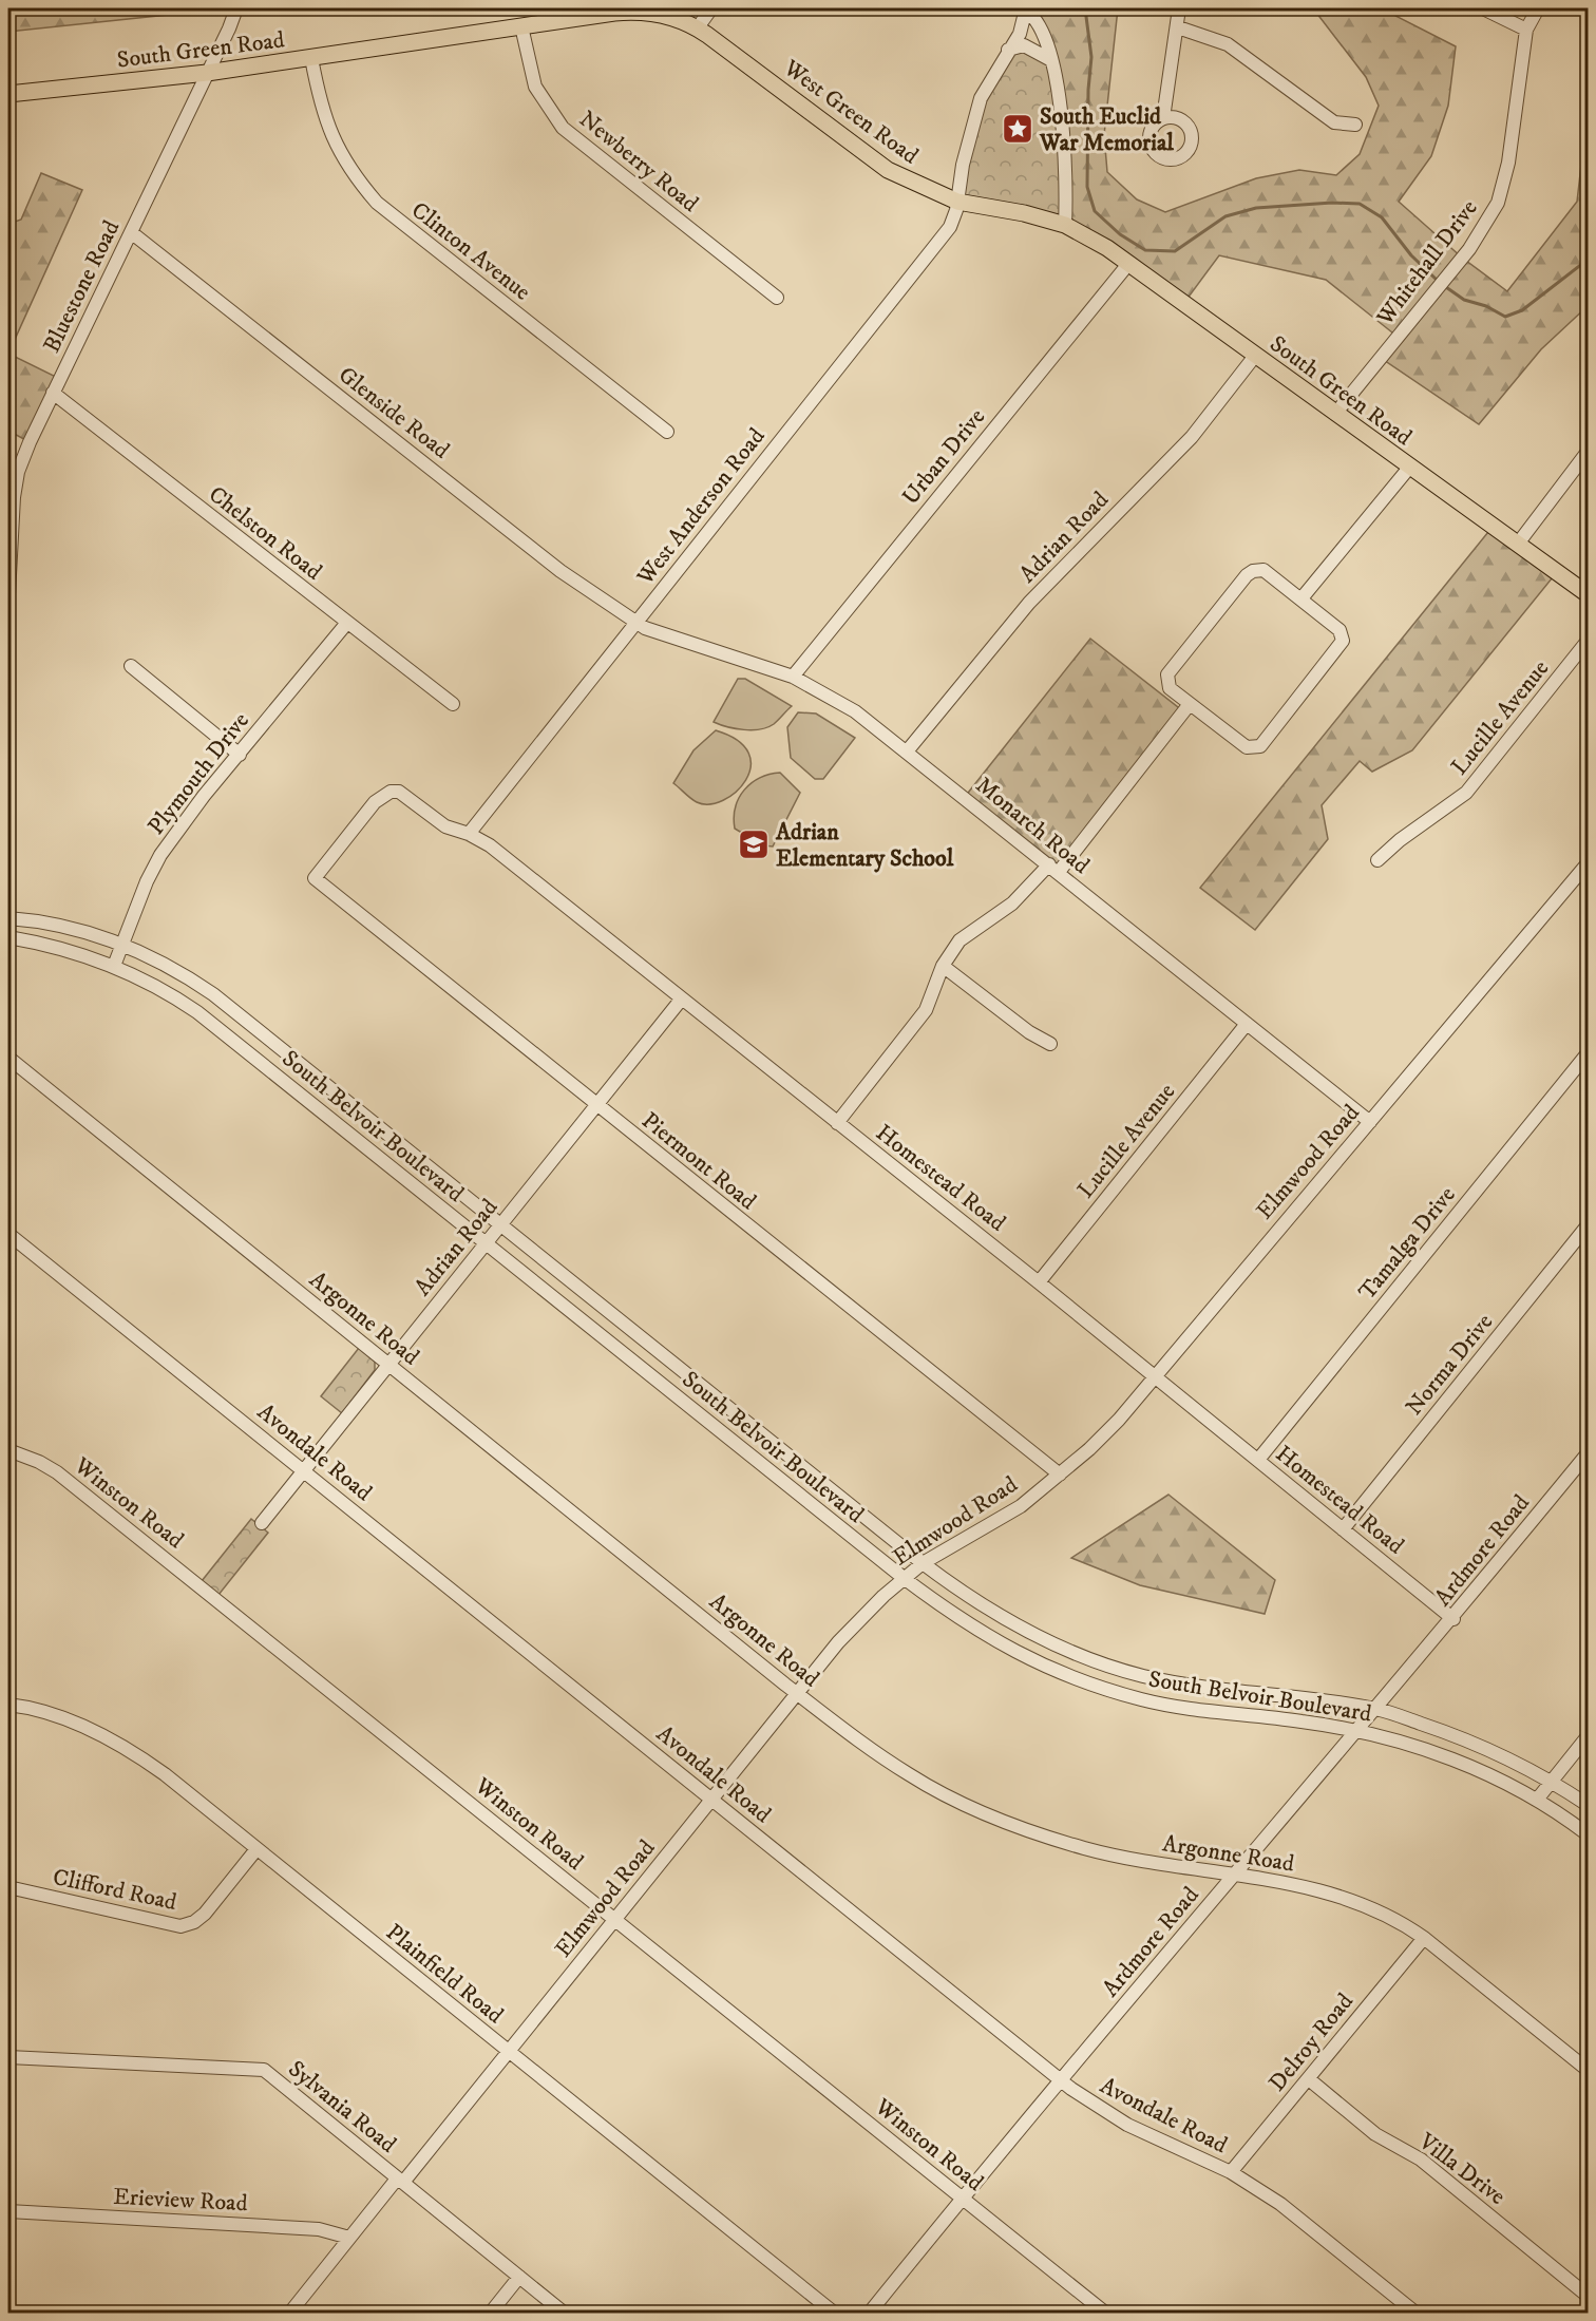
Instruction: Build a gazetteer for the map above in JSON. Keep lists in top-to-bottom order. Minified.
{"streets":{"main road":["South Green Road","West Green Road"],"street":["Newberry Road","Clinton Avenue","Whitehall Drive","Bluestone Road","Glenside Road","Urban Drive","West Anderson Road","Chelston Road","Adrian Road","Lucille Avenue","Plymouth Drive","Monarch Road","South Belvoir Boulevard","Piermont Road","Elmwood Road","Homestead Road","Tamalga Drive","Argonne Road","Norma Drive","Avondale Road","Winston Road","Ardmore Road","Clifford Road","Plainfield Road","Delroy Road","Sylvania Road","Villa Drive","Erieview Road"]},"crossings":[["South Green Road","West Green Road"],["South Green Road","Newberry Road"],["South Green Road","Clinton Avenue"],["South Green Road","Whitehall Drive"],["South Green Road","Bluestone Road"],["South Green Road","Urban Drive"],["South Green Road","Adrian Road"],["West Green Road","West Anderson Road"],["Bluestone Road","Glenside Road"],["Bluestone Road","Chelston Road"],["Glenside Road","West Anderson Road"],["Glenside Road","Monarch Road"],["Urban Drive","Monarch Road"],["West Anderson Road","Monarch Road"],["West Anderson Road","Homestead Road"],["Chelston Road","Plymouth Drive"],["Adrian Road","Monarch Road"],["Adrian Road","South Belvoir Boulevard"],["Adrian Road","Piermont Road"],["Adrian Road","Homestead Road"],["Adrian Road","Argonne Road"],["Adrian Road","Avondale Road"],["Lucille Avenue","Monarch Road"],["Lucille Avenue","Homestead Road"],["Plymouth Drive","South Belvoir Boulevard"],["Monarch Road","Elmwood Road"],["South Belvoir Boulevard","Elmwood Road"],["South Belvoir Boulevard","Ardmore Road"],["Piermont Road","Elmwood Road"],["Piermont Road","Homestead Road"],["Elmwood Road","Homestead Road"],["Elmwood Road","Argonne Road"],["Elmwood Road","Avondale Road"],["Elmwood Road","Winston Road"],["Elmwood Road","Plainfield Road"],["Elmwood Road","Sylvania Road"],["Elmwood Road","Erieview Road"],["Homestead Road","Tamalga Drive"],["Homestead Road","Norma Drive"],["Homestead Road","Ardmore Road"],["Argonne Road","Ardmore Road"],["Argonne Road","Delroy Road"],["Avondale Road","Ardmore Road"],["Avondale Road","Delroy Road"],["Winston Road","Ardmore Road"],["Clifford Road","Plainfield Road"],["Delroy Road","Villa Drive"]],"places":{"place":["South Euclid War Memorial"],"school or university":["Adrian Elementary School"]}}
